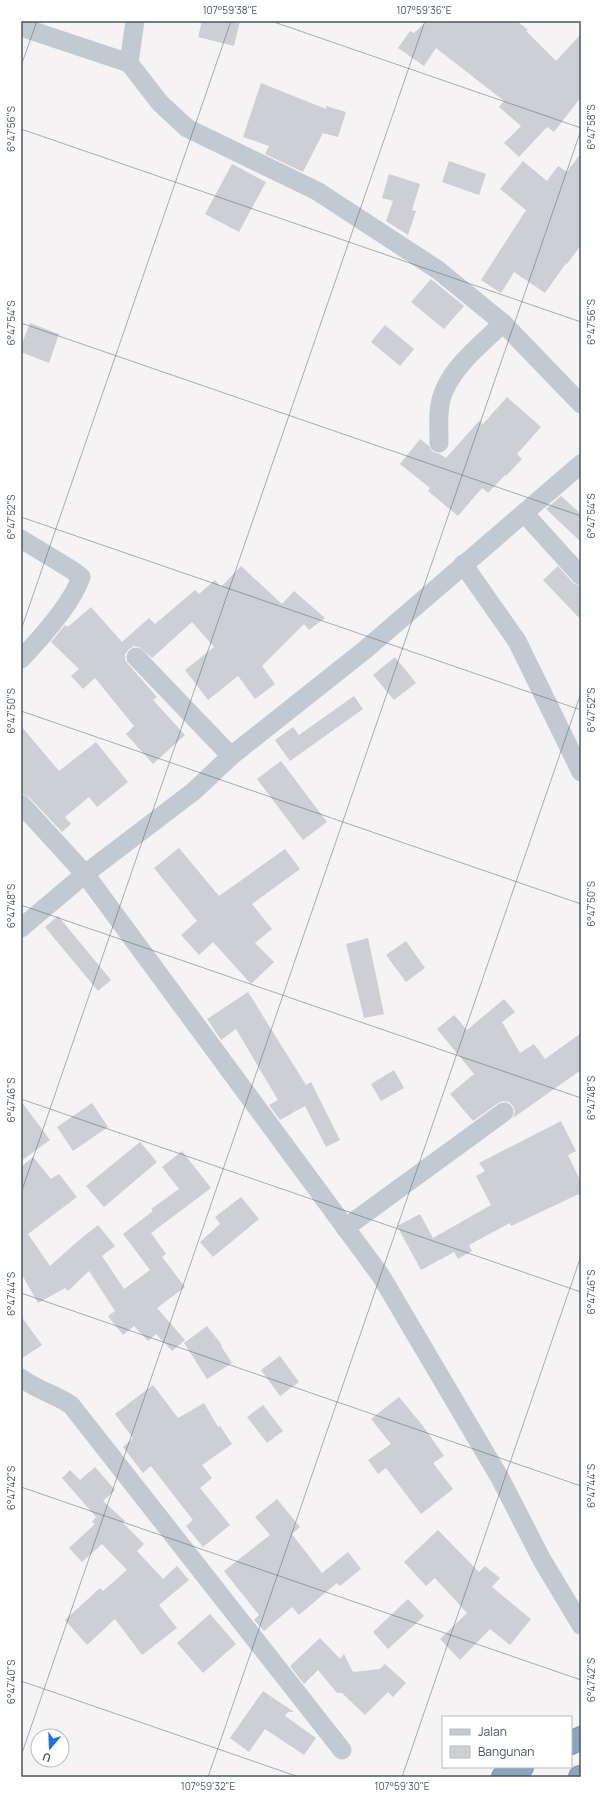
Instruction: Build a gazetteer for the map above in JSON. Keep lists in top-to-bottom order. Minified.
{"legend":["Jalan","Bangunan"],"north":"bottom","coordinates":["107°59'38\"E","107°59'36\"E","6°47'58\"S","6°47'56\"S","6°47'54\"S","6°47'52\"S","6°47'50\"S","6°47'48\"S","6°47'46\"S","6°47'44\"S","6°47'42\"S","6°47'40\"S","107°59'32\"E","107°59'30\"E"]}
